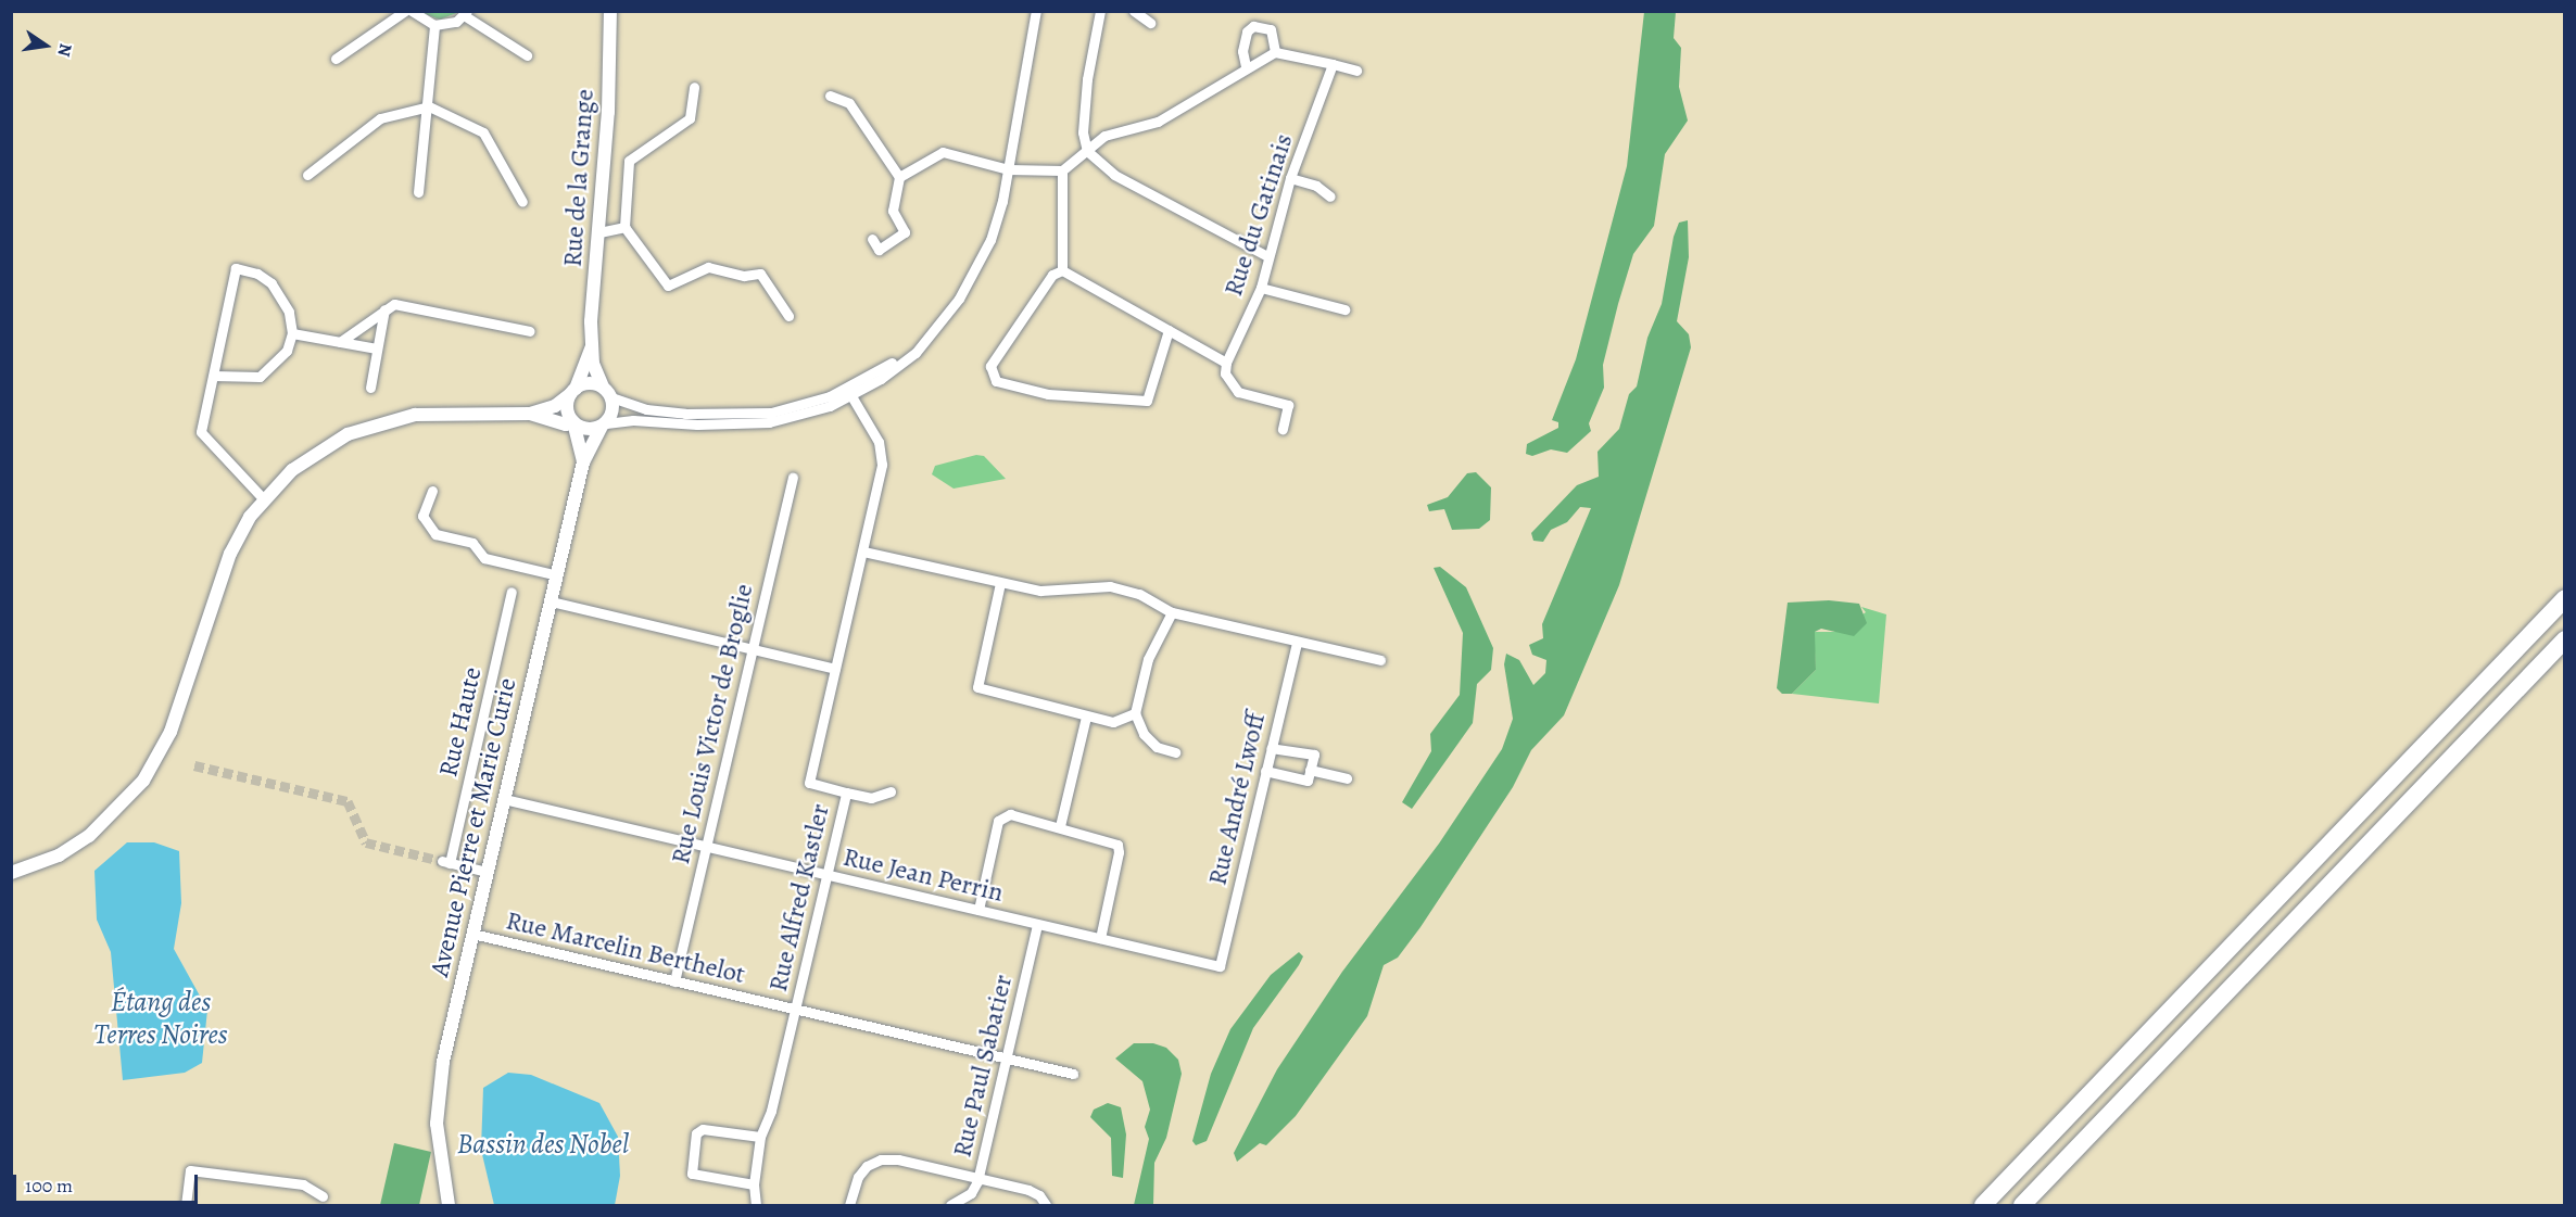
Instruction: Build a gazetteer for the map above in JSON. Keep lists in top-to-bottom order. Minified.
{"streets":{"street":["Rue de la Grange","Rue du Gatinais","Rue Haute","Rue Louis Victor de Broglie","Rue André Lwoff","Avenue Pierre et Marie Curie","Rue Jean Perrin","Rue Alfred Kastler","Rue Marcelin Berthelot","Rue Paul Sabatier"]},"crossings":[["Rue de la Grange","Avenue Pierre et Marie Curie"],["Rue Haute","Avenue Pierre et Marie Curie"],["Rue Louis Victor de Broglie","Rue Jean Perrin"],["Rue Louis Victor de Broglie","Rue Marcelin Berthelot"],["Rue André Lwoff","Rue Jean Perrin"],["Avenue Pierre et Marie Curie","Rue Jean Perrin"],["Avenue Pierre et Marie Curie","Rue Marcelin Berthelot"],["Rue Jean Perrin","Rue Alfred Kastler"],["Rue Jean Perrin","Rue Paul Sabatier"],["Rue Alfred Kastler","Rue Marcelin Berthelot"],["Rue Marcelin Berthelot","Rue Paul Sabatier"]],"water":["Étang des Terres Noires","Bassin des Nobel"],"scale_bar":"100 m","north":"right"}
